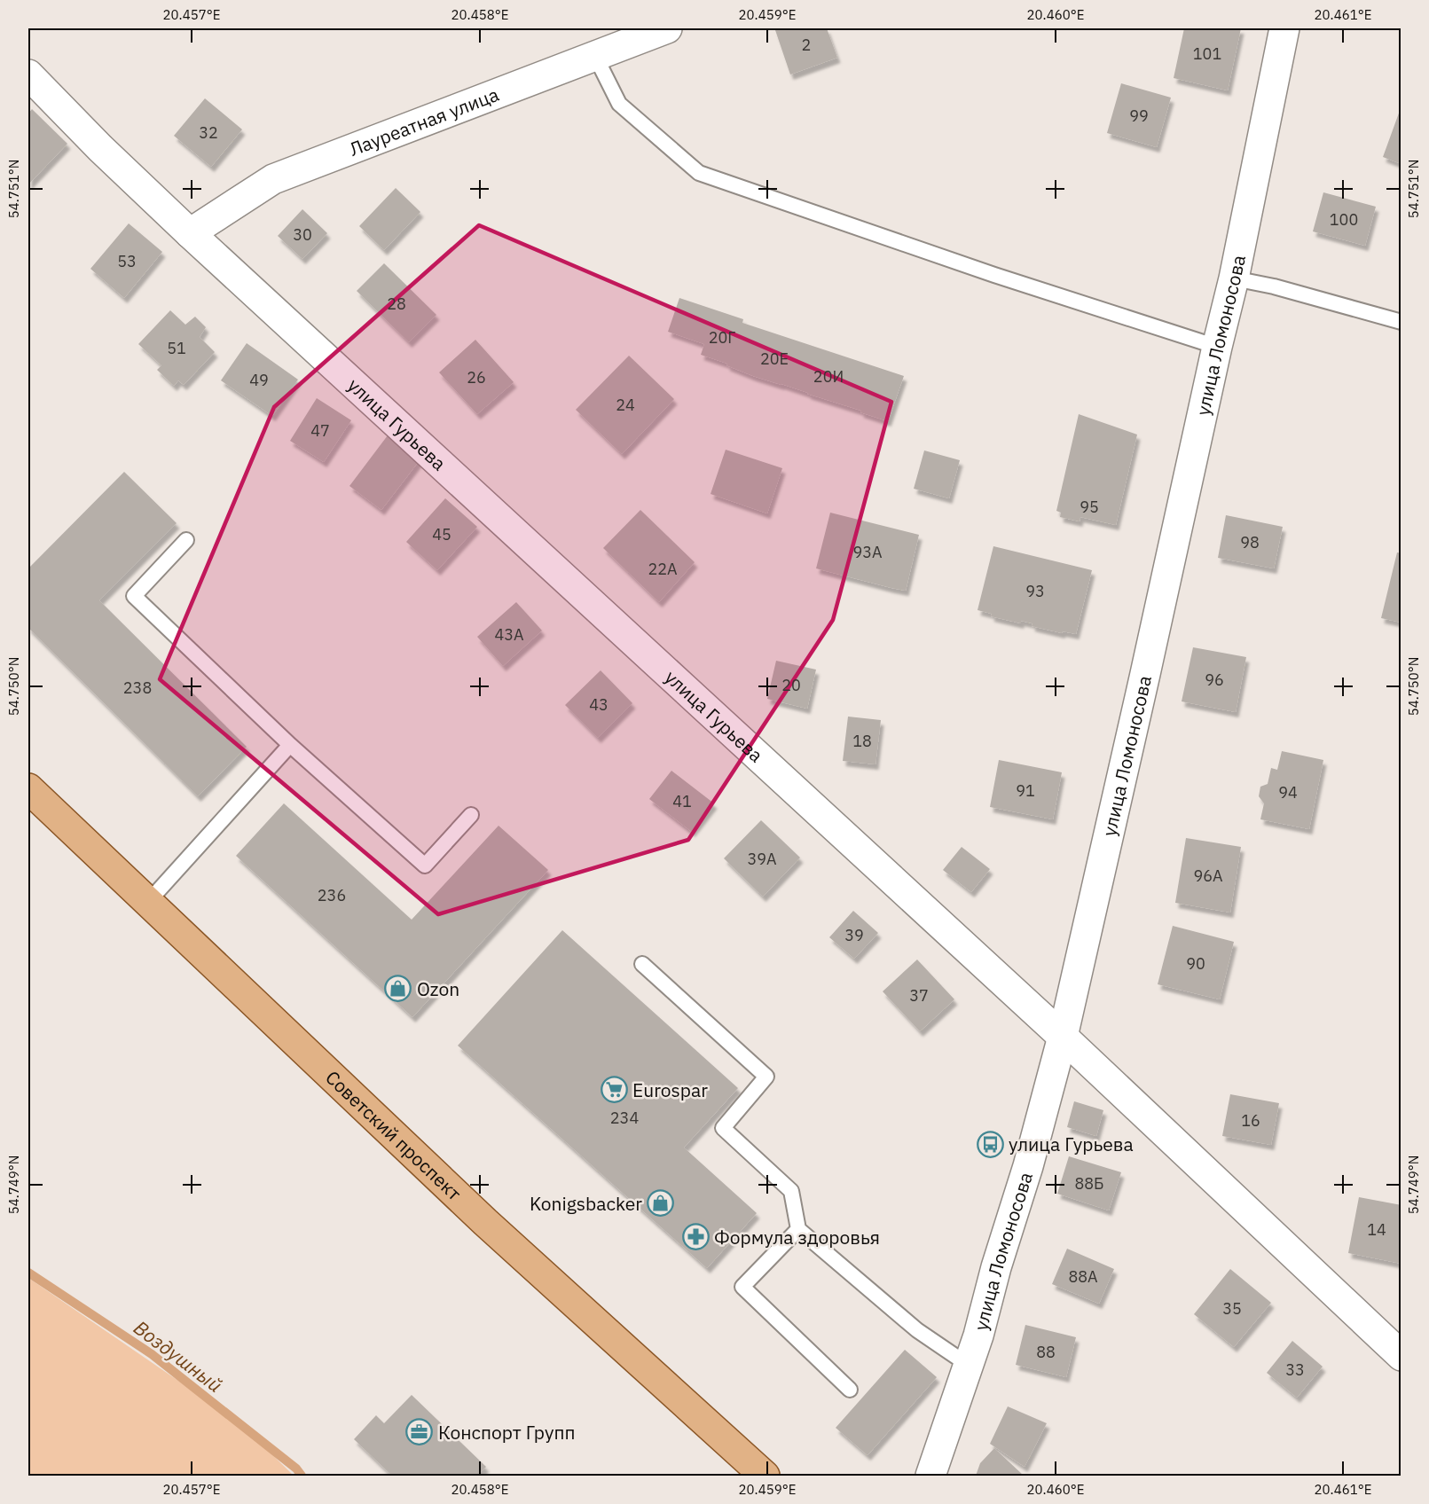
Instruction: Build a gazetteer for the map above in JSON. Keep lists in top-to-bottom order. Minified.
{"streets":{"main road":["Советский проспект"],"street":["Лауреатная улица","улица Ломоносова","улица Гурьева"]},"crossings":[["Лауреатная улица","улица Гурьева"],["улица Ломоносова","улица Гурьева"]],"water":["Воздушный"],"places":{"shop":["Ozon","Konigsbacker"],"supermarket":["Eurospar"],"bus stop":["улица Гурьева"],"pharmacy":["Формула здоровья"],"office":["Конспорт Групп"]},"house_numbers":["2","101","99","32","100","30","53","28","20Г","51","20Е","20И","26","49","24","47","95","45","98","93А","22А","93","43А","96","20","238","43","18","91","94","41","39А","96А","236","39","90","37","234","16","88Б","14","88А","35","88","33"],"coordinates":["20.457°E","20.458°E","20.459°E","20.460°E","20.461°E","54.751°N","54.750°N","54.749°N"]}
